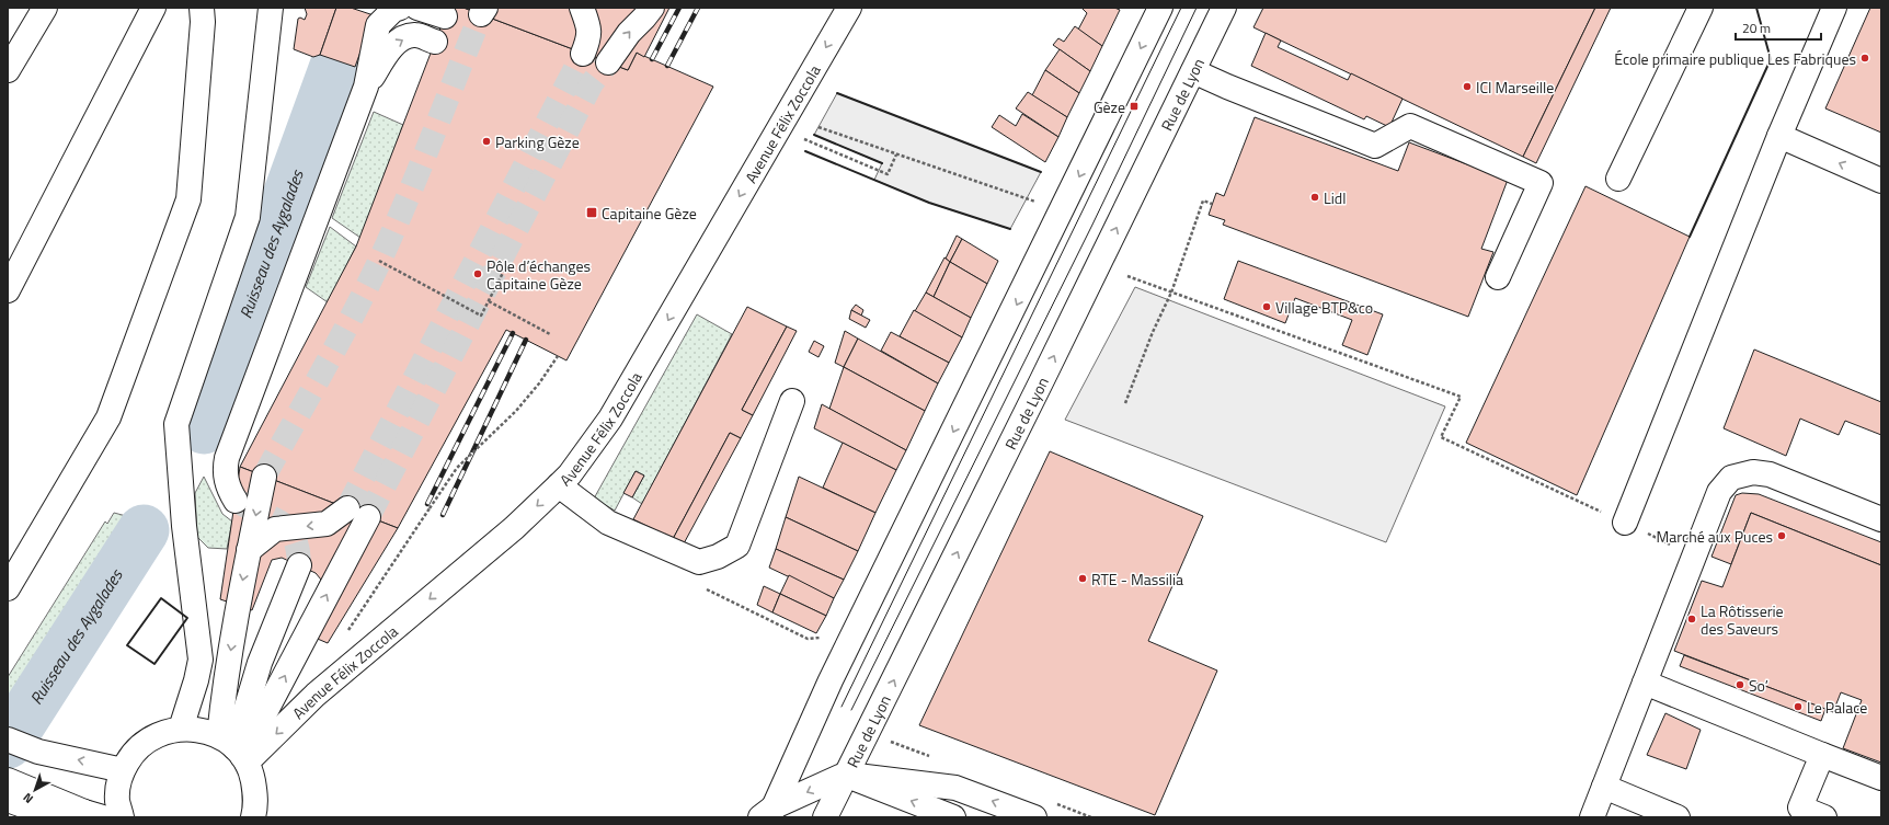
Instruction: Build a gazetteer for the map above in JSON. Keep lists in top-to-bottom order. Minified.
{"streets":{"street":["Rue de Lyon","Avenue Félix Zoccola"]},"one_way":["Avenue Félix Zoccola"],"water":["Ruisseau des Aygalades"],"places":{"other":["École primaire publique Les Fabriques","ICI Marseille","Parking Gèze","Lidl","Pôle d’échanges Capitaine Gèze","Village BTP&co","Marché aux Puces","RTE - Massilia","La Rôtisserie des Saveurs","So’","Le Palace"],"transit":["Gèze","Capitaine Gèze"]},"scale_bar":"20 m","north":"bottom left"}
